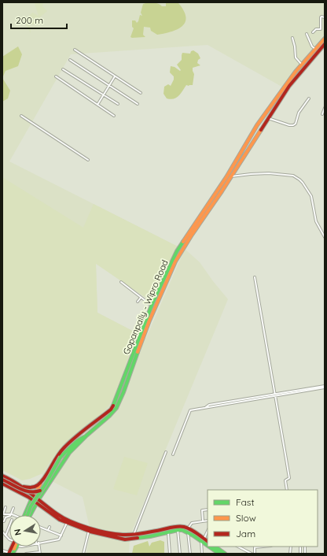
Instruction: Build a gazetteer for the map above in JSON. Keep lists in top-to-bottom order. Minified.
{"streets":{"main road":["Gopanpally - Wipro Road"]},"legend":["Fast","Slow","Jam"],"scale_bar":"200 m","north":"left"}
